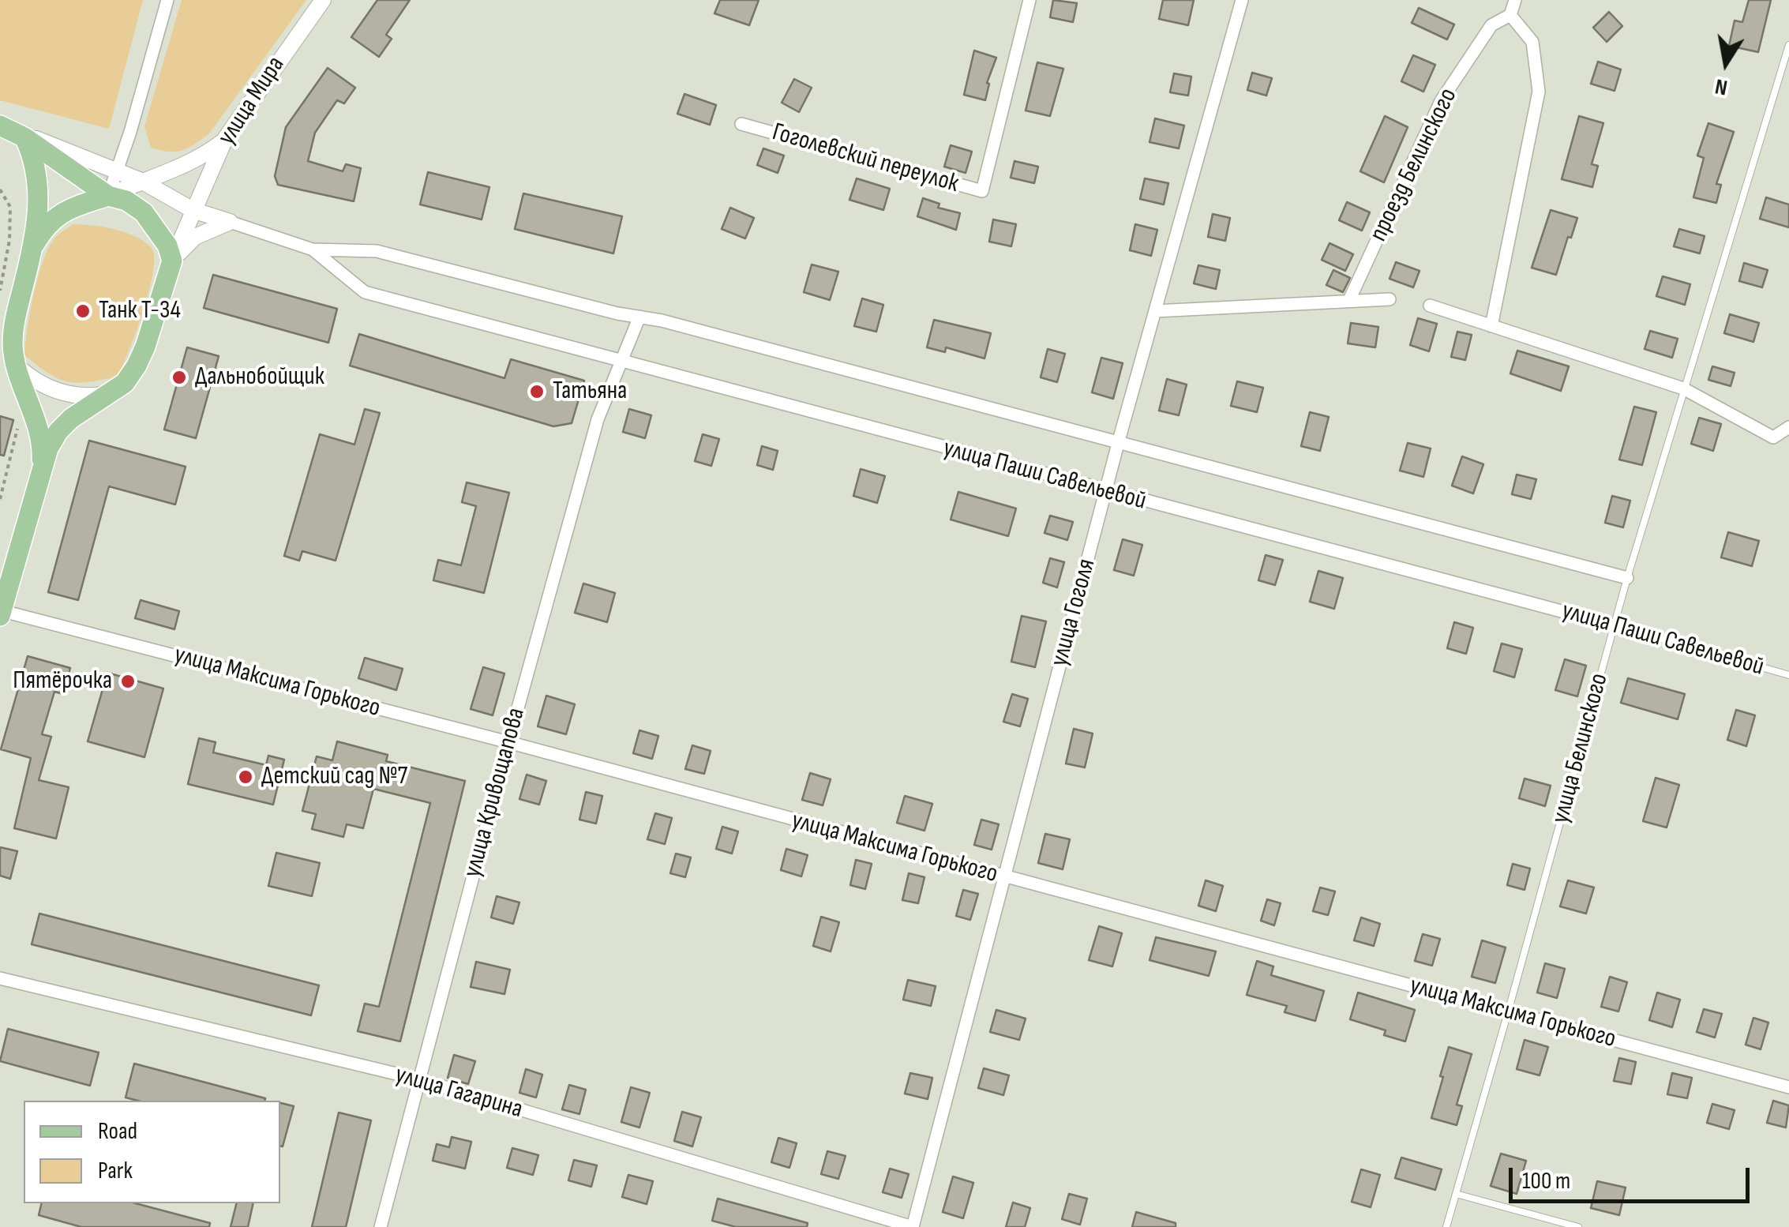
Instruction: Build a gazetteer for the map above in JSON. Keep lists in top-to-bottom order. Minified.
{"streets":{"street":["улица Мира","Гоголевский переулок","проезд Белинского","улица Паши Савельевой","улица Гоголя","улица Максима Горького","улица Кривощапова","улица Гагарина"],"lane":["улица Белинского"]},"crossings":[["улица Мира","улица Паши Савельевой"],["улица Паши Савельевой","улица Гоголя"],["улица Паши Савельевой","улица Белинского"],["улица Паши Савельевой","улица Кривощапова"],["улица Гоголя","улица Максима Горького"],["улица Гоголя","улица Гагарина"],["улица Максима Горького","улица Белинского"],["улица Максима Горького","улица Кривощапова"],["улица Кривощапова","улица Гагарина"]],"places":["Танк Т-34","Дальнобойщик","Татьяна","Пятёрочка","Детский сад №7"],"legend":["Road","Park"],"scale_bar":"100 m","north":"bottom"}
